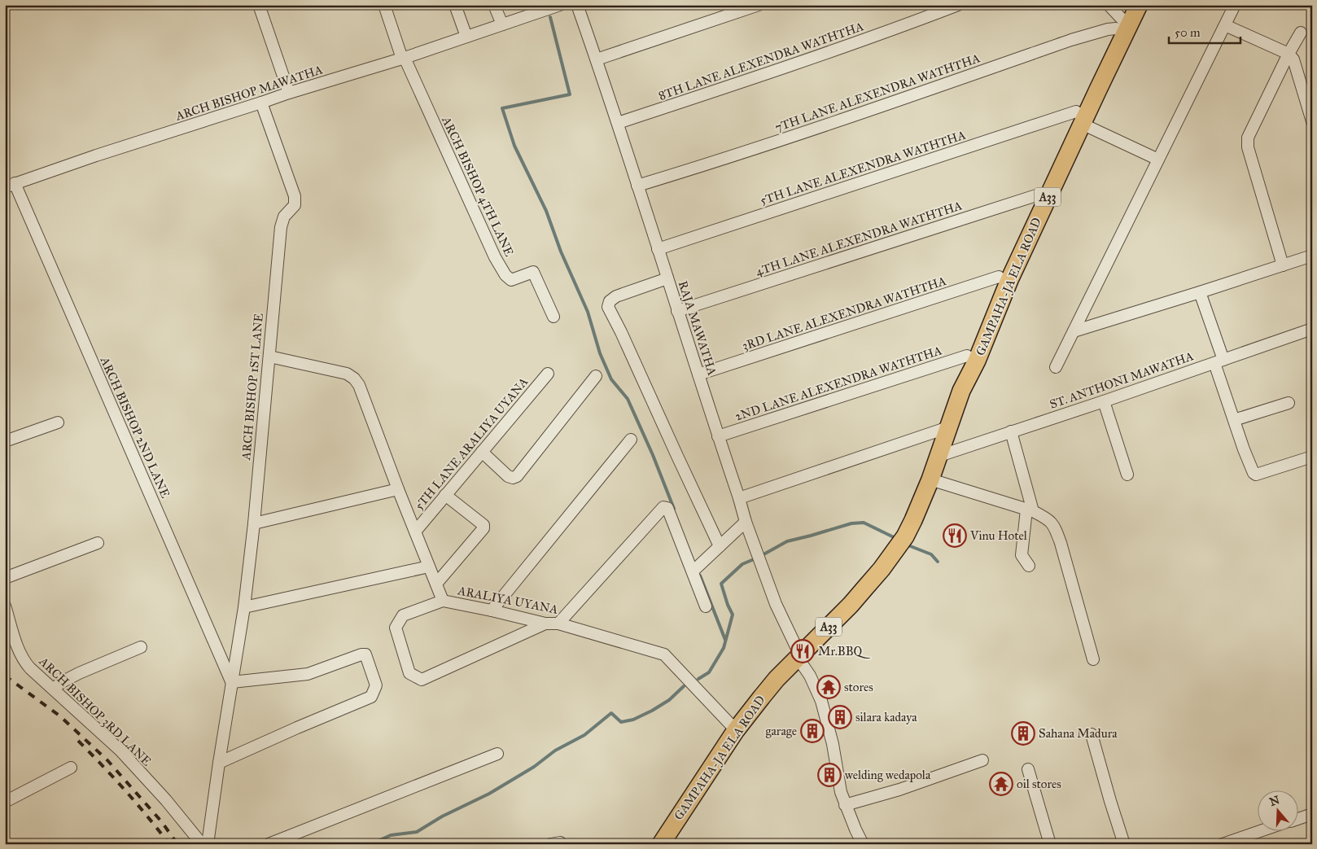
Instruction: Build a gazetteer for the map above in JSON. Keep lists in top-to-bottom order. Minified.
{"streets":{"highway":["A33","GAMPAHA-JA ELA ROAD"],"street":["8TH LANE ALEXENDRA WATHTHA","ARCH BISHOP MAWATHA","7TH LANE ALEXENDRA WATHTHA","5TH LANE ALEXENDRA WATHTHA","ARCH BISHOP 4TH LANE","4TH LANE ALEXENDRA WATHTHA","3RD LANE ALEXENDRA WATHTHA","RAJA MAWATHA","ST. ANTHONI MAWATHA","2ND LANE ALEXENDRA WATHTHA","ARCH BISHOP 1ST LANE","ARCH BISHOP 2ND LANE","5TH LANE ARALIYA UYANA","ARALIYA UYANA","ARCH BISHOP 3RD LANE"]},"crossings":[["8TH LANE ALEXENDRA WATHTHA","RAJA MAWATHA"],["ARCH BISHOP MAWATHA","ARCH BISHOP 4TH LANE"],["ARCH BISHOP MAWATHA","ARCH BISHOP 1ST LANE"],["ARCH BISHOP MAWATHA","ARCH BISHOP 2ND LANE"],["7TH LANE ALEXENDRA WATHTHA","GAMPAHA-JA ELA ROAD"],["7TH LANE ALEXENDRA WATHTHA","RAJA MAWATHA"],["5TH LANE ALEXENDRA WATHTHA","GAMPAHA-JA ELA ROAD"],["5TH LANE ALEXENDRA WATHTHA","RAJA MAWATHA"],["4TH LANE ALEXENDRA WATHTHA","GAMPAHA-JA ELA ROAD"],["4TH LANE ALEXENDRA WATHTHA","RAJA MAWATHA"],["GAMPAHA-JA ELA ROAD","3RD LANE ALEXENDRA WATHTHA"],["GAMPAHA-JA ELA ROAD","RAJA MAWATHA"],["GAMPAHA-JA ELA ROAD","ST. ANTHONI MAWATHA"],["GAMPAHA-JA ELA ROAD","2ND LANE ALEXENDRA WATHTHA"],["GAMPAHA-JA ELA ROAD","ARALIYA UYANA"],["3RD LANE ALEXENDRA WATHTHA","RAJA MAWATHA"],["RAJA MAWATHA","2ND LANE ALEXENDRA WATHTHA"],["ARCH BISHOP 1ST LANE","ARCH BISHOP 2ND LANE"],["ARCH BISHOP 1ST LANE","ARALIYA UYANA"],["5TH LANE ARALIYA UYANA","ARALIYA UYANA"]],"places":{"restaurant":["Vinu Hotel","Mr.BBQ"],"temple":["stores","oil stores"],"building":["silara kadaya","garage","Sahana Madura","welding wedapola"]},"scale_bar":"50 m","north":"top"}
